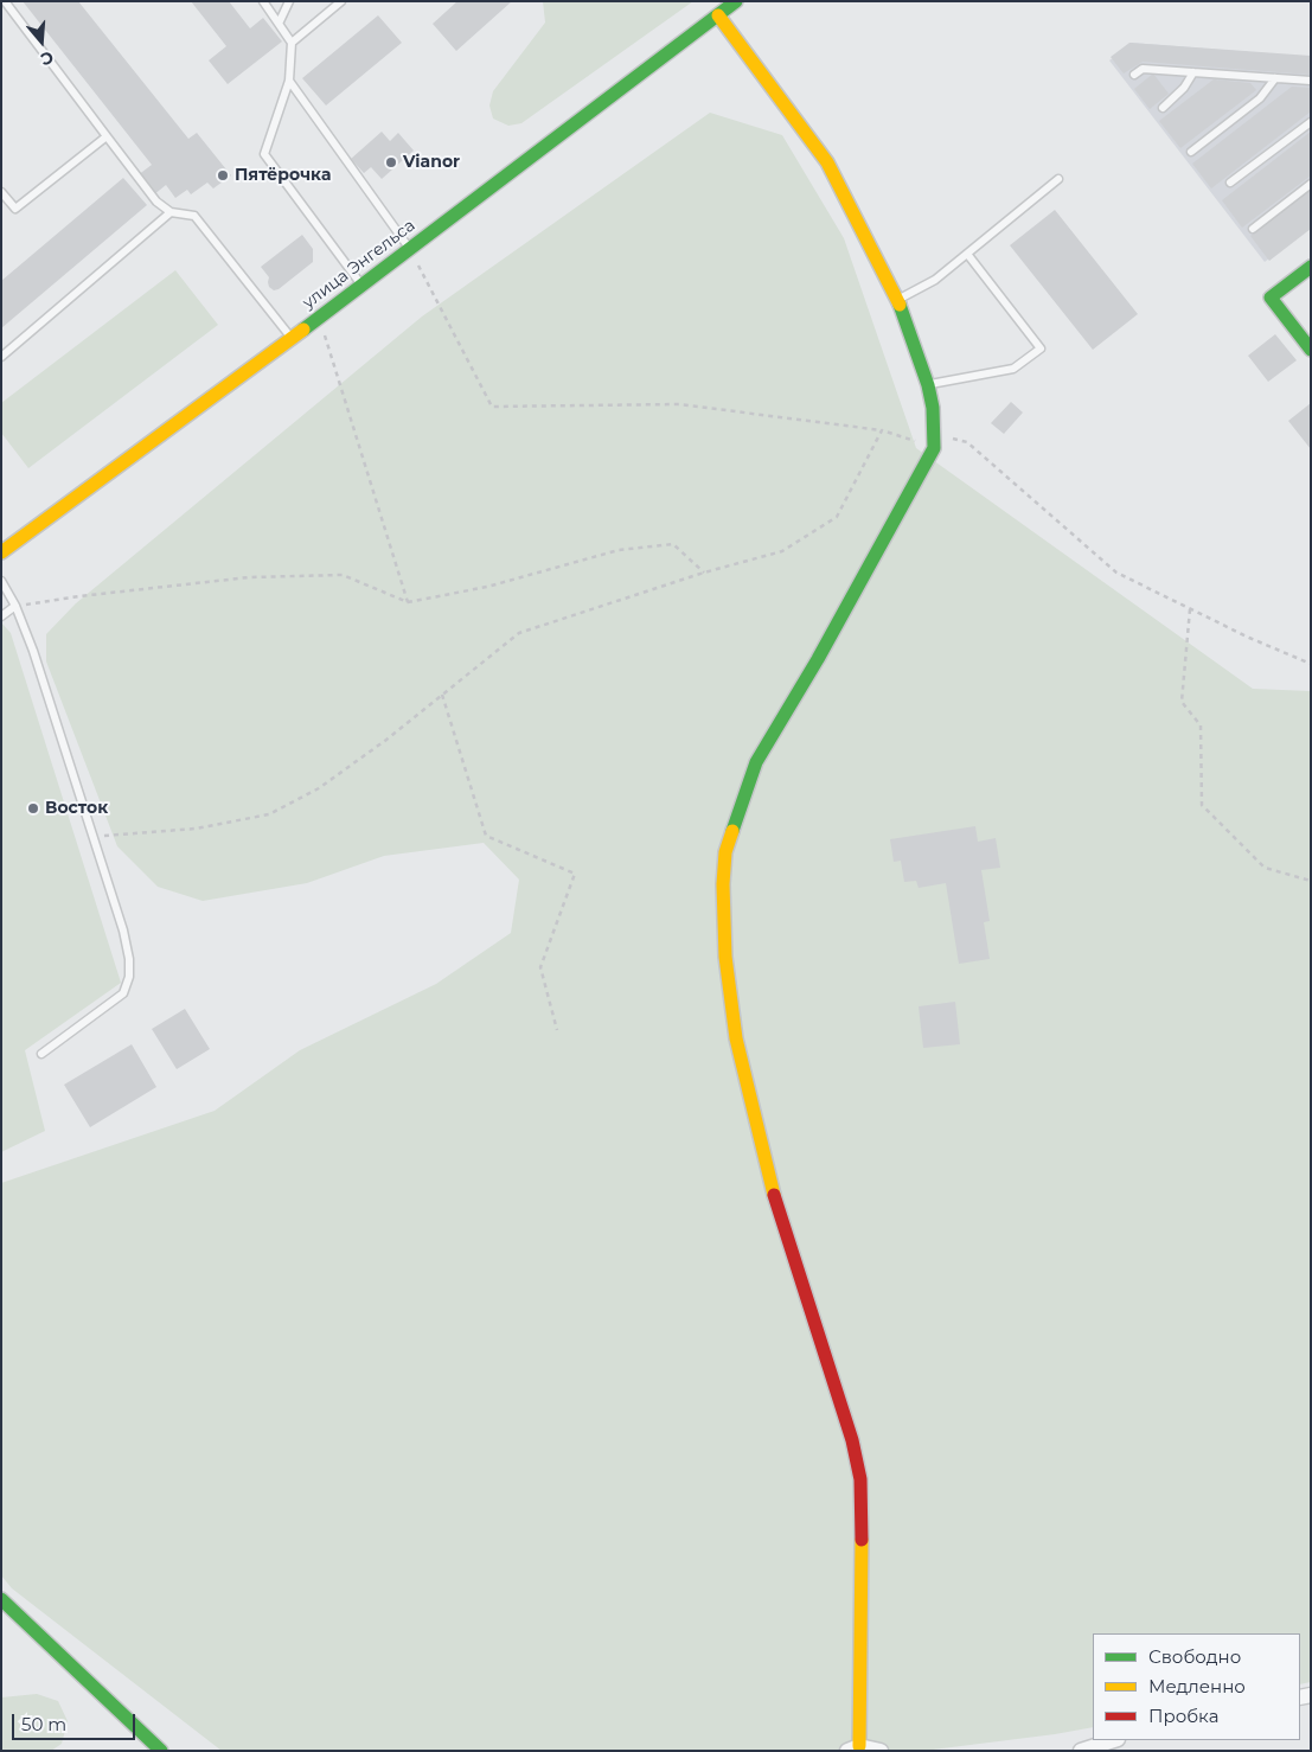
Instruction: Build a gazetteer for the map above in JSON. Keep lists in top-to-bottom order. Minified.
{"streets":{"street":["улица Энгельса"]},"places":["Vianor","Пятёрочка","Восток"],"legend":["Свободно","Медленно","Пробка"],"scale_bar":"50 m","north":"bottom"}
